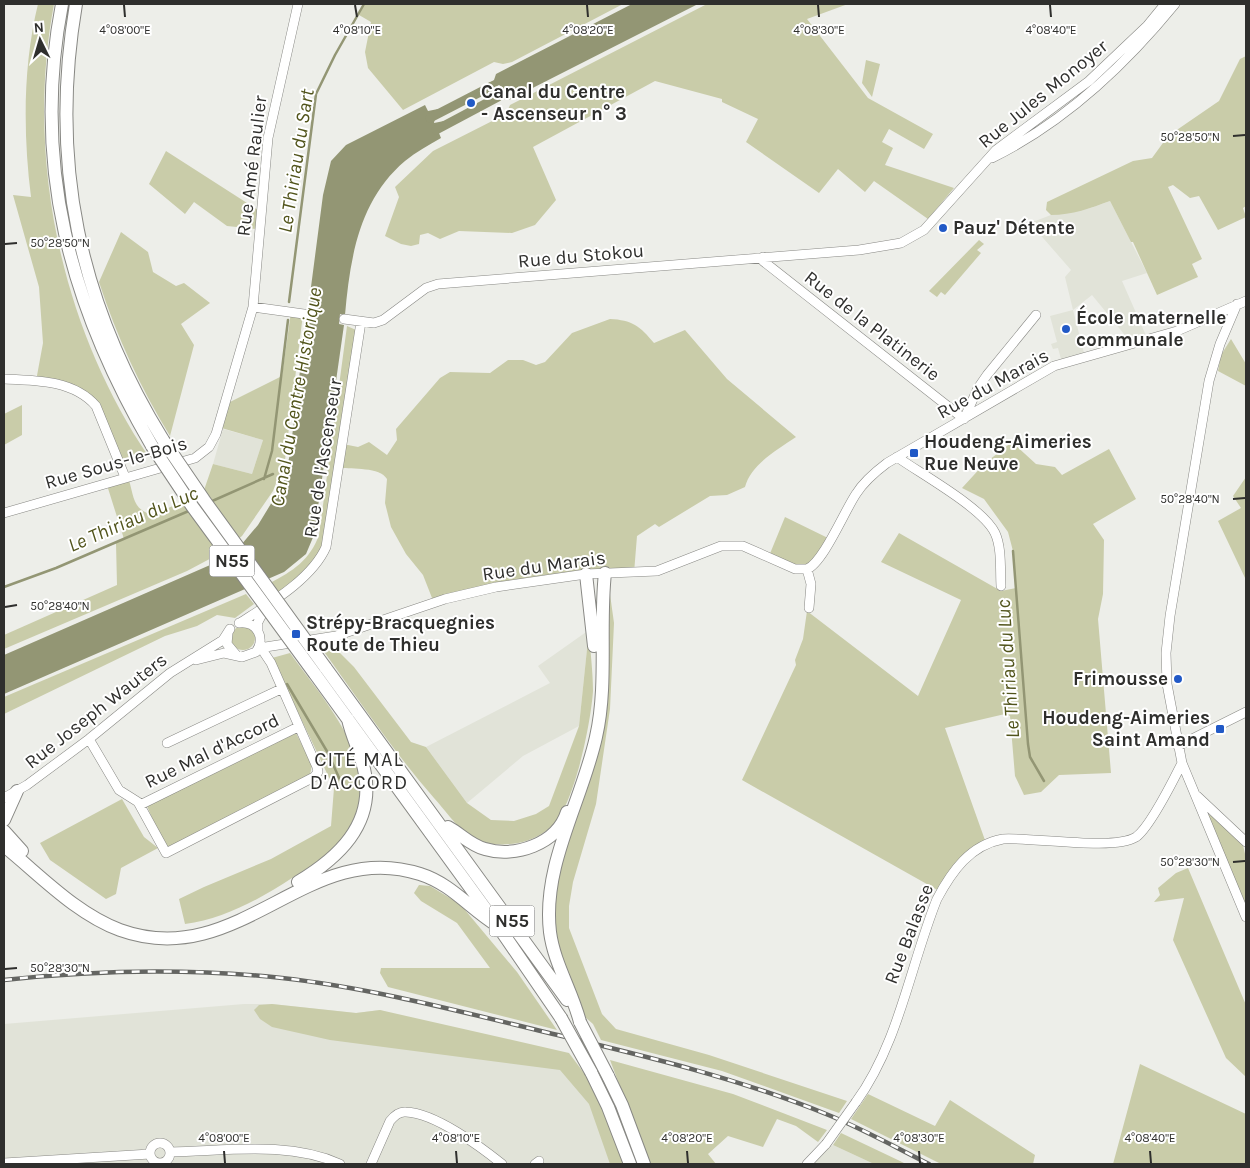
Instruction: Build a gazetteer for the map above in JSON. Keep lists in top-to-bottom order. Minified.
{"streets":{"highway":["N55"],"street":["Rue Jules Monoyer","Rue Amé Raulier","Rue du Stokou","Rue de la Platinerie","Rue du Marais","Rue de l'Ascenseur","Rue Sous-le-Bois","Rue Joseph Wauters","Rue Mal d'Accord","Rue Balasse"]},"crossings":[["Rue Jules Monoyer","Rue du Stokou"],["Rue Amé Raulier","Rue Sous-le-Bois"],["Rue du Stokou","Rue de la Platinerie"],["Rue du Stokou","Rue de l'Ascenseur"],["Rue de la Platinerie","Rue du Marais"],["Rue du Marais","Rue de l'Ascenseur"],["Rue du Marais","Rue Joseph Wauters"],["Rue de l'Ascenseur","Rue Joseph Wauters"],["Rue Joseph Wauters","Rue Mal d'Accord"]],"districts":["CITÉ MAL D'ACCORD"],"water":["Le Thiriau du Sart","Canal du Centre Historique","Le Thiriau du Luc"],"places":{"other":["Canal du Centre - Ascenseur n° 3","Pauz' Détente","École maternelle communale","Frimousse"],"transit":["Houdeng-Aimeries Rue Neuve","Strépy-Bracquegnies Route de Thieu","Houdeng-Aimeries Saint Amand"]},"north":"top","coordinates":["4°08'00\"E","4°08'10\"E","4°08'20\"E","4°08'30\"E","4°08'40\"E","50°28'50\"N","50°28'40\"N","50°28'30\"N"]}
